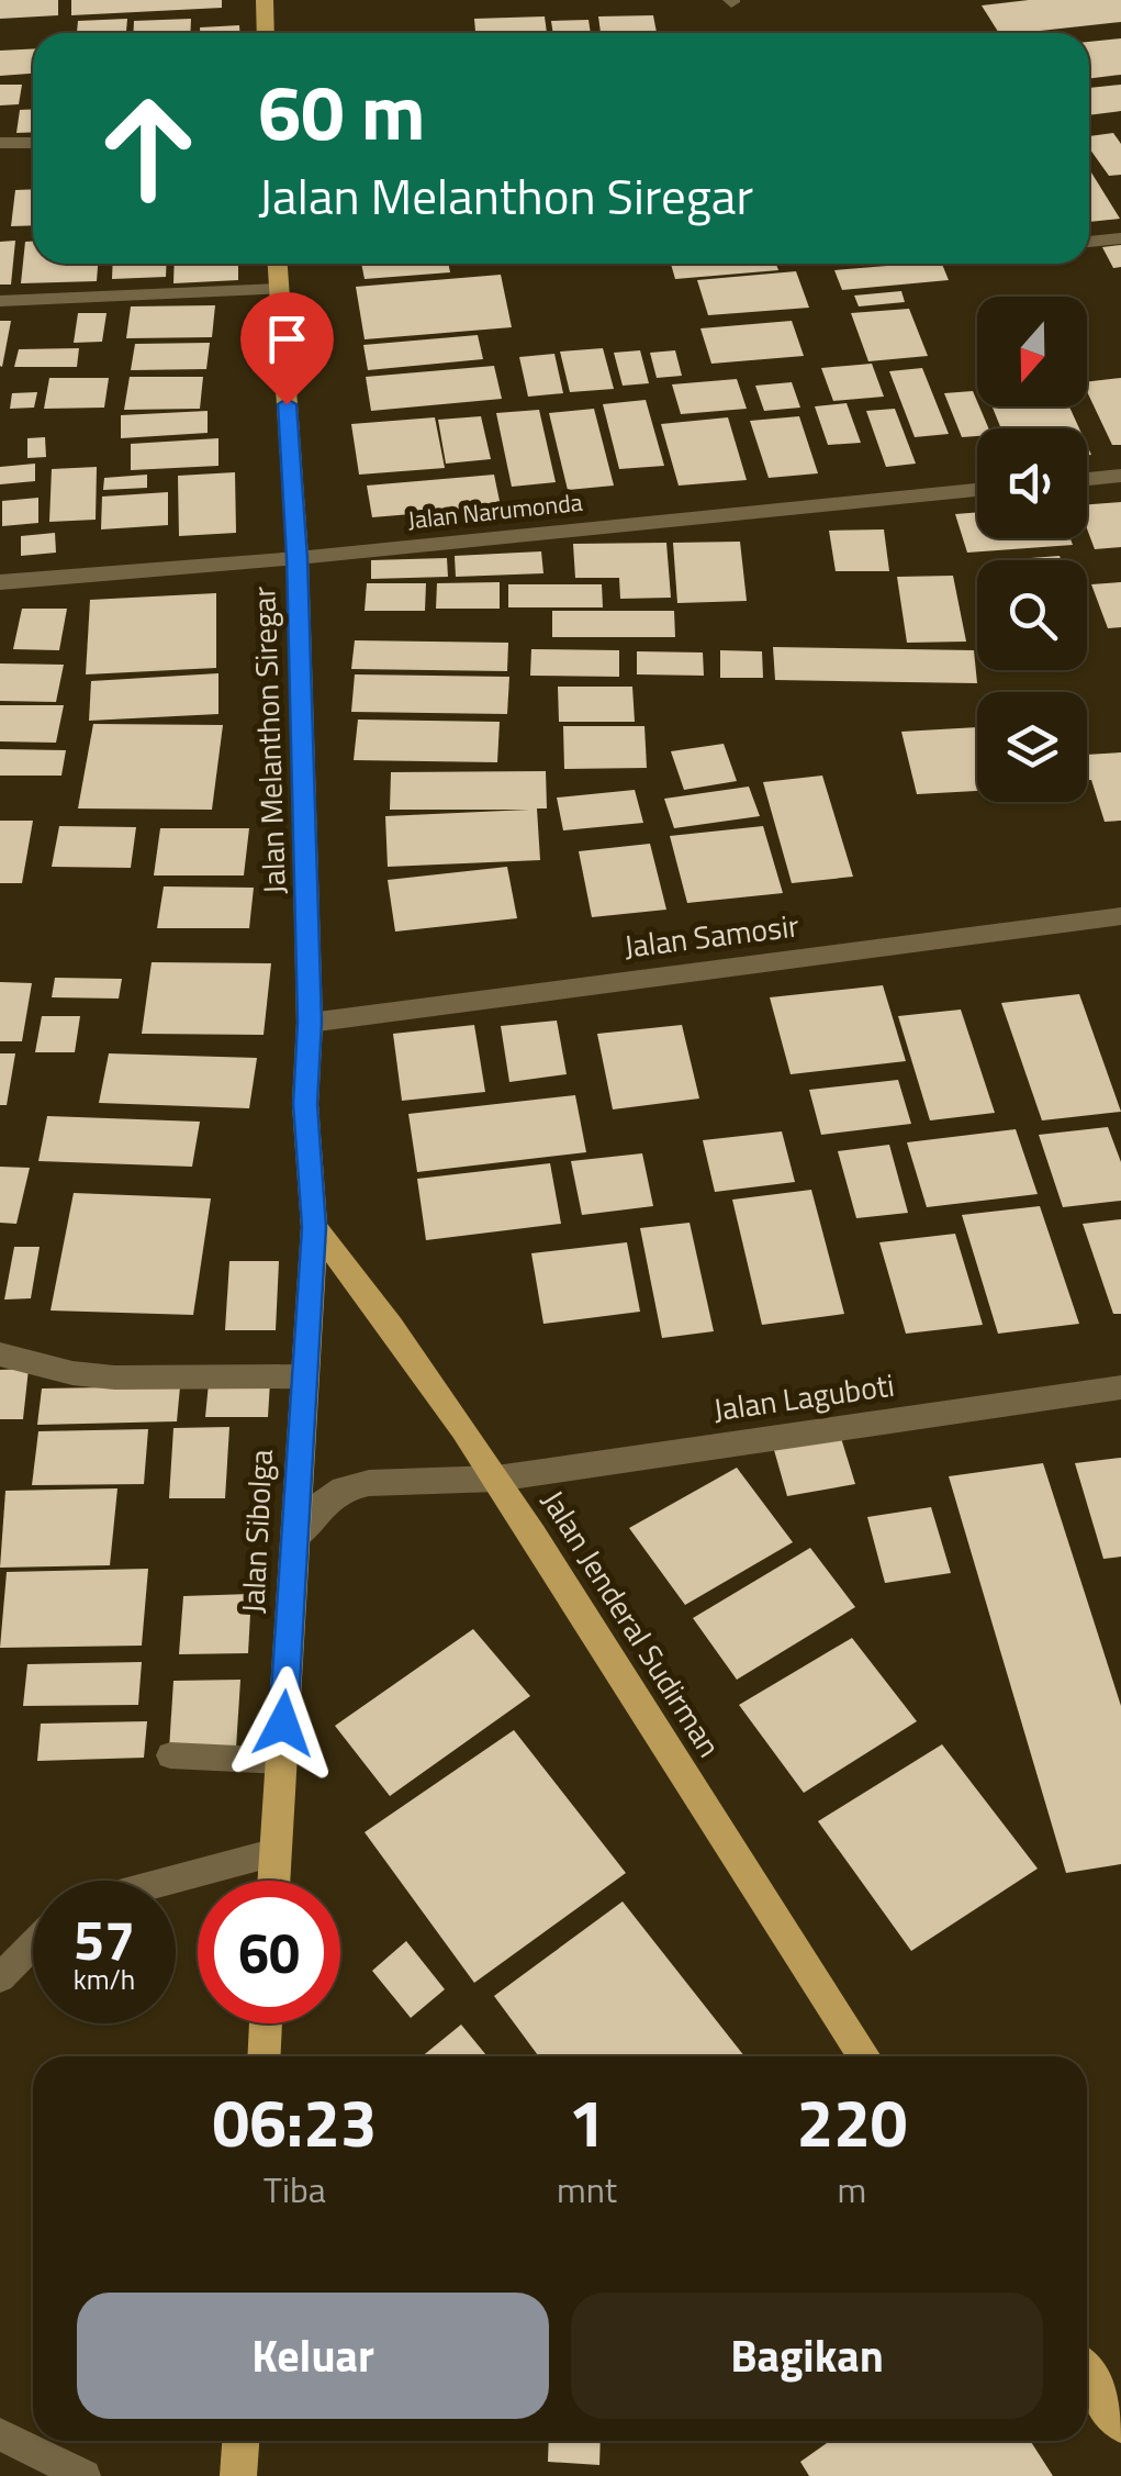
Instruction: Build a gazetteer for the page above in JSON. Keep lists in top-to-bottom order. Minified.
{"streets":{"main road":["Jalan Melanthon Siregar","Jalan Sibolga","Jalan Jenderal Sudirman"],"street":["Jalan Narumonda","Jalan Samosir","Jalan Laguboti"]},"crossings":[["Jalan Narumonda","Jalan Melanthon Siregar"],["Jalan Melanthon Siregar","Jalan Samosir"],["Jalan Melanthon Siregar","Jalan Sibolga"],["Jalan Melanthon Siregar","Jalan Jenderal Sudirman"],["Jalan Laguboti","Jalan Sibolga"],["Jalan Laguboti","Jalan Jenderal Sudirman"],["Jalan Sibolga","Jalan Jenderal Sudirman"]],"north":"bottom","page":{"turn":["60 m","Jalan Melanthon Siregar"],"speed":"57 km/h","limit":"60","eta":["06:23","Tiba","1","mnt","220","m"],"buttons":["Keluar","Bagikan"]}}
